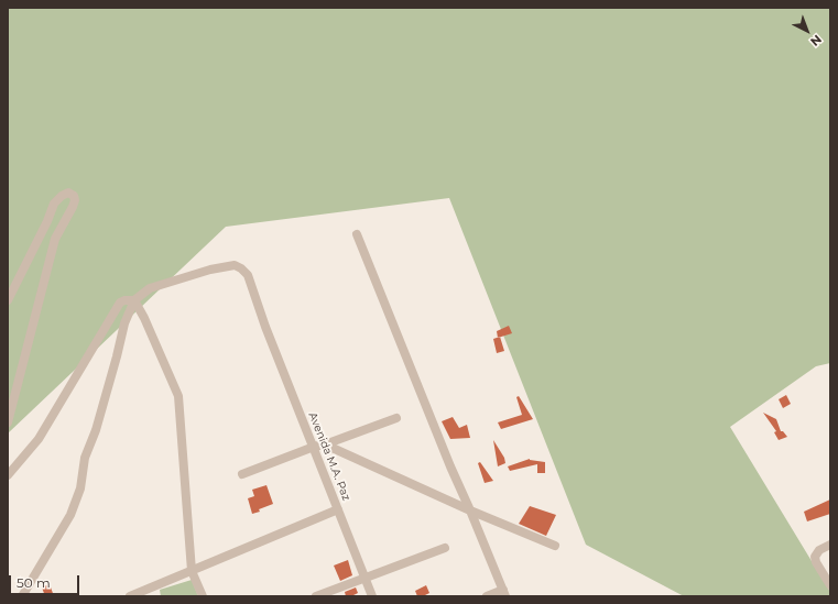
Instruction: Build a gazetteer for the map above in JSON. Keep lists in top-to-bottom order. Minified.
{"streets":{"street":["Avenida M.A. Paz"]},"scale_bar":"50 m","north":"bottom right"}
